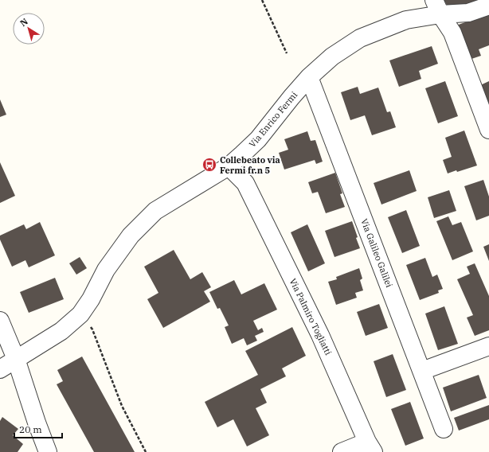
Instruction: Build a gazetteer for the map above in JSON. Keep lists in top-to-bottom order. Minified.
{"streets":{"street":["Via Enrico Fermi","Via Galileo Galilei","Via Palmiro Togliatti"]},"crossings":[["Via Enrico Fermi","Via Galileo Galilei"],["Via Enrico Fermi","Via Palmiro Togliatti"]],"places":{"bus stop":["Collebeato via Fermi fr.n 5"]},"scale_bar":"20 m","north":"top left"}
